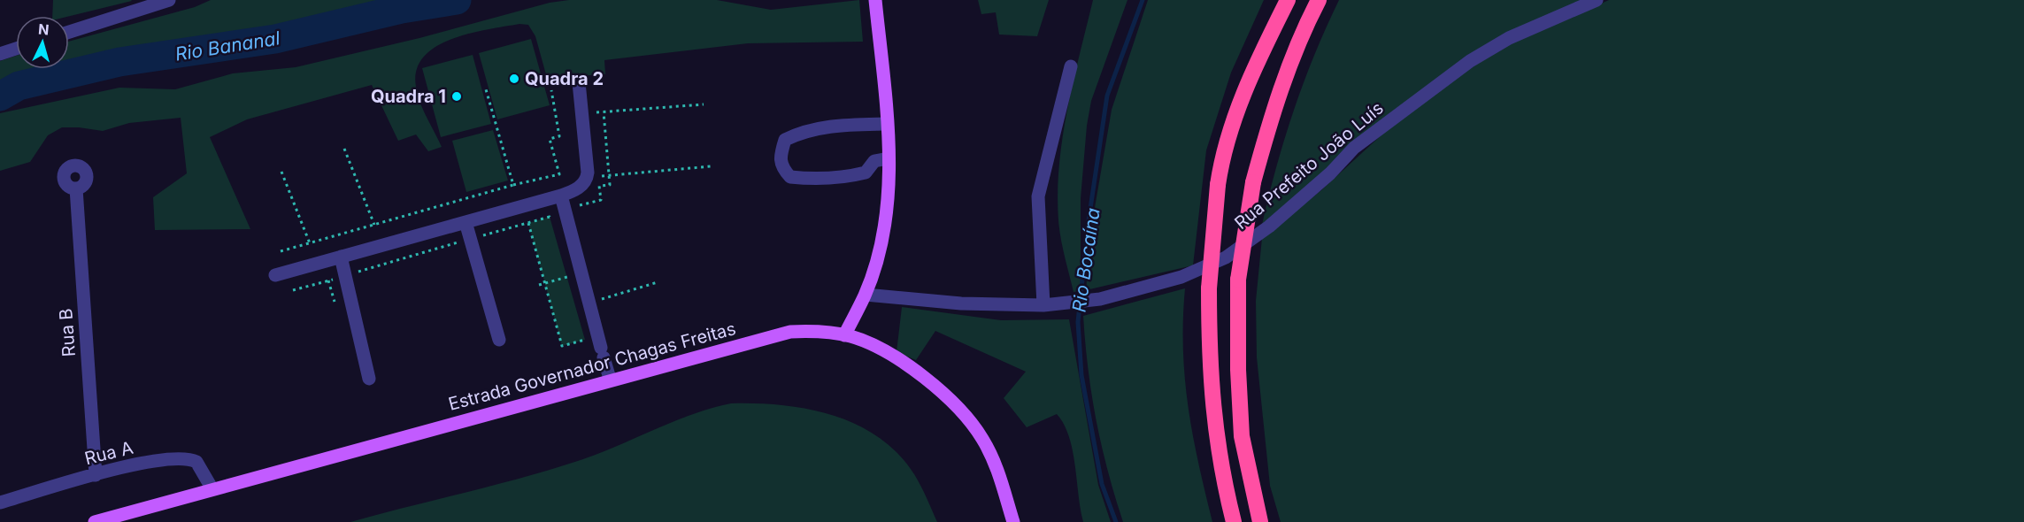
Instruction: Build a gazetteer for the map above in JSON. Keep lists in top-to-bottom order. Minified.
{"streets":{"main road":["Estrada Governador Chagas Freitas"],"street":["Rua Prefeito João Luís","Rua B","Rua A"]},"crossings":[["Rua B","Rua A"],["Estrada Governador Chagas Freitas","Rua A"]],"water":["Rio Bananal","Rio Bocaína"],"places":["Quadra 2","Quadra 1"],"north":"top"}
